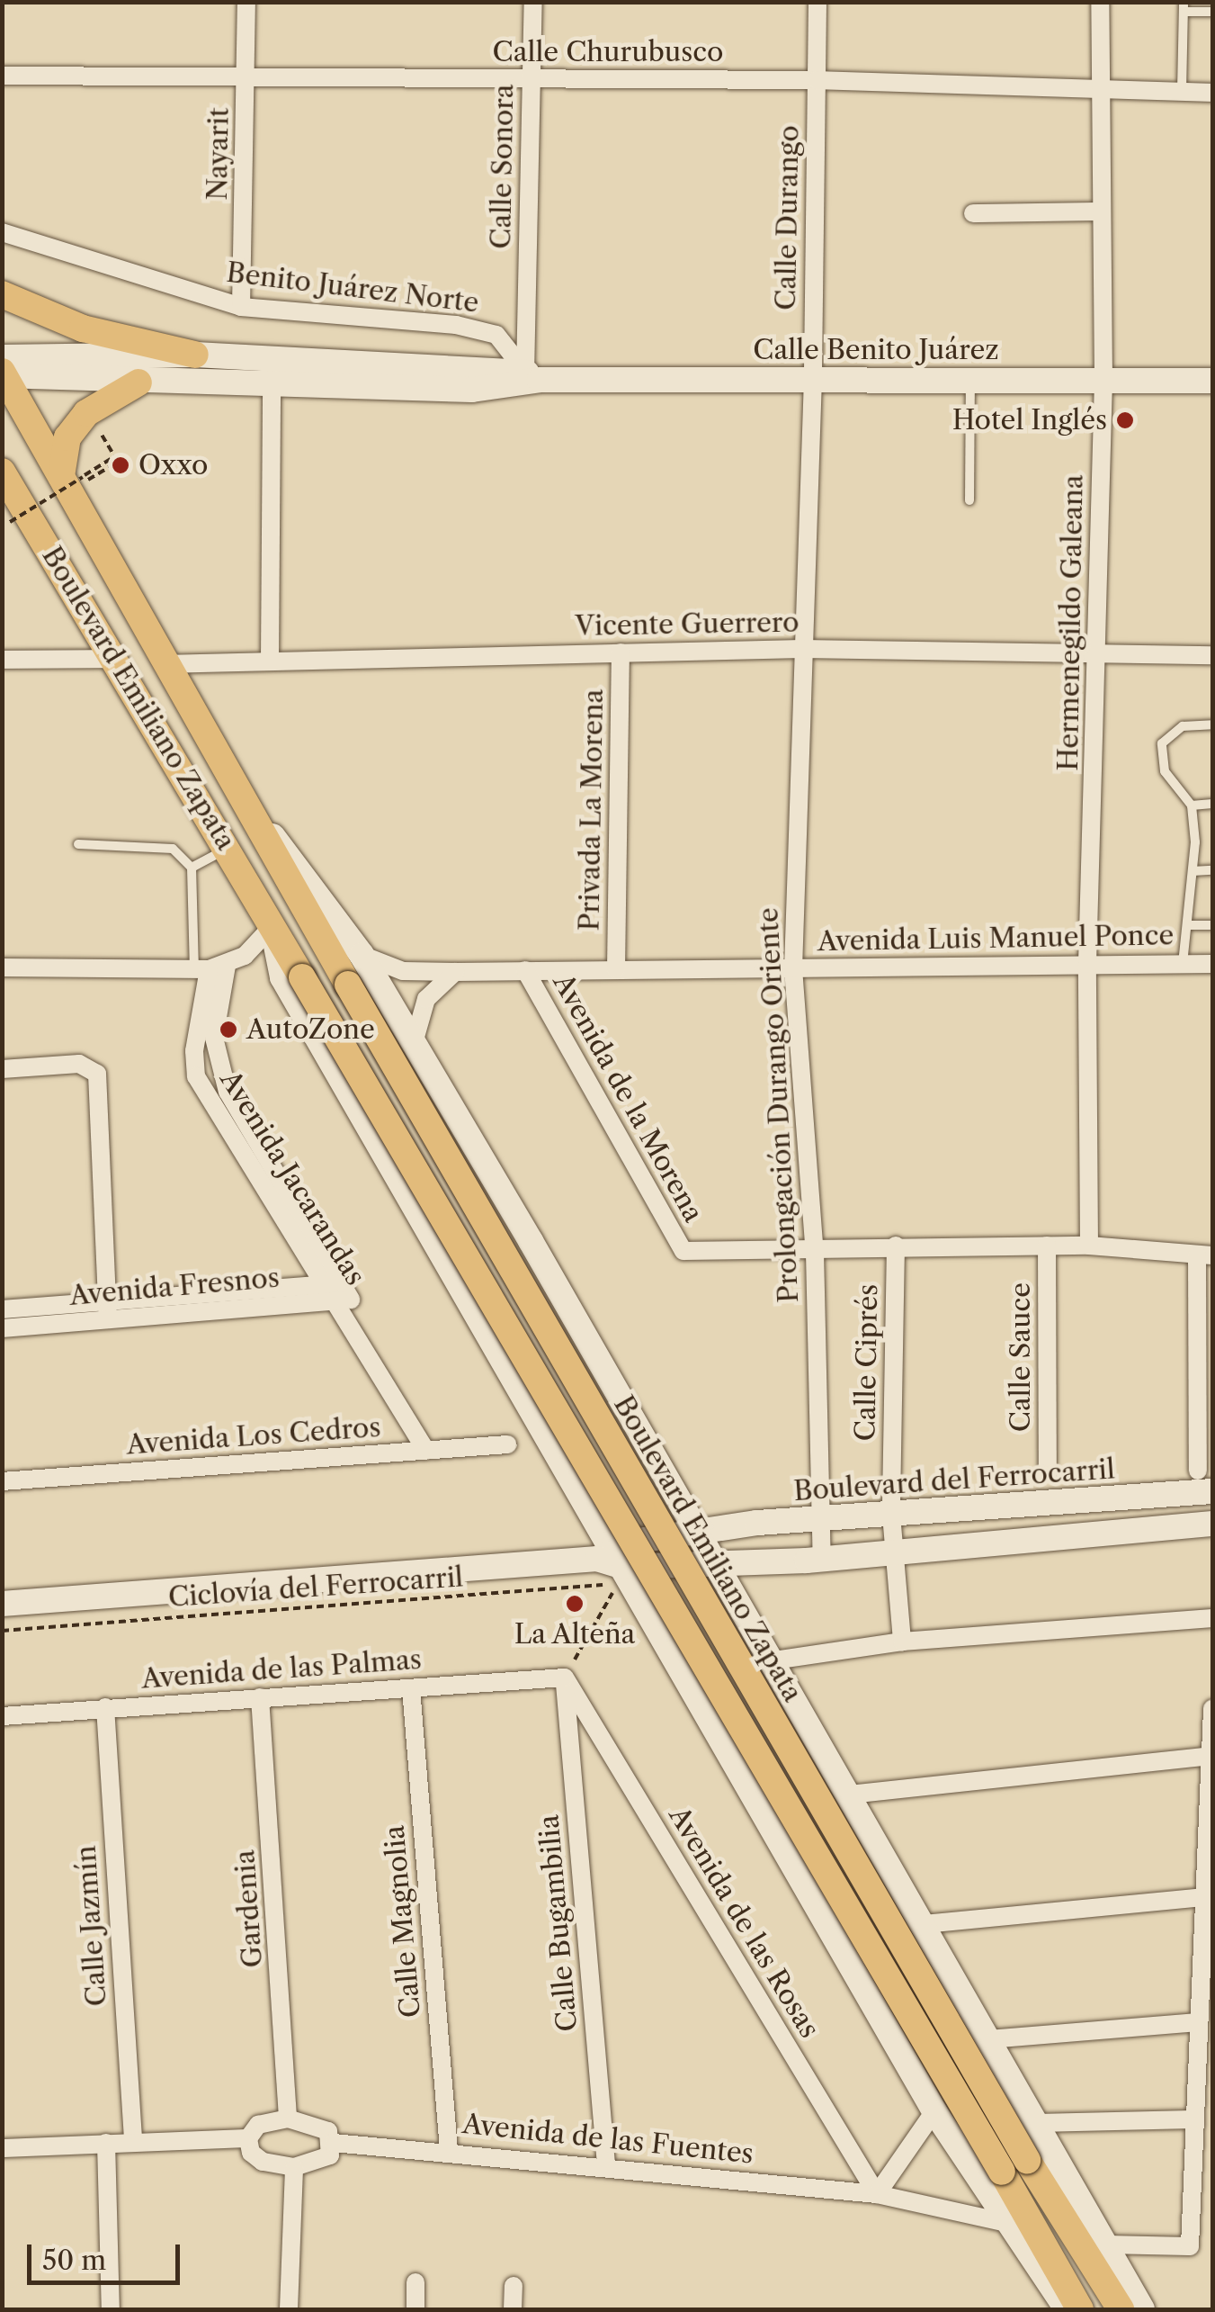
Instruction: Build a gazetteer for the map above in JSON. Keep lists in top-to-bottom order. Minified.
{"streets":{"main road":["Boulevard Emiliano Zapata"],"street":["Calle Churubusco","Nayarit","Calle Sonora","Calle Durango","Benito Juárez Norte","Calle Benito Juárez","Hermenegildo Galeana","Vicente Guerrero","Privada La Morena","Avenida Luis Manuel Ponce","Avenida de la Morena","Prolongación Durango Oriente","Avenida Jacarandas","Avenida Fresnos","Calle Sauce","Calle Ciprés","Avenida Los Cedros","Boulevard del Ferrocarril","Avenida de las Palmas","Gardenia","Calle Magnolia","Avenida de las Rosas","Calle Bugambilia","Calle Jazmín","Avenida de las Fuentes"],"path":["Ciclovía del Ferrocarril"]},"crossings":[["Calle Churubusco","Nayarit"],["Calle Churubusco","Calle Sonora"],["Calle Churubusco","Calle Durango"],["Calle Churubusco","Hermenegildo Galeana"],["Nayarit","Benito Juárez Norte"],["Calle Sonora","Benito Juárez Norte"],["Calle Sonora","Calle Benito Juárez"],["Calle Durango","Calle Benito Juárez"],["Calle Durango","Vicente Guerrero"],["Calle Durango","Prolongación Durango Oriente"],["Benito Juárez Norte","Calle Benito Juárez"],["Calle Benito Juárez","Hermenegildo Galeana"],["Calle Benito Juárez","Boulevard Emiliano Zapata"],["Hermenegildo Galeana","Vicente Guerrero"],["Hermenegildo Galeana","Avenida Luis Manuel Ponce"],["Vicente Guerrero","Boulevard Emiliano Zapata"],["Vicente Guerrero","Privada La Morena"],["Vicente Guerrero","Prolongación Durango Oriente"],["Boulevard Emiliano Zapata","Avenida Luis Manuel Ponce"],["Boulevard Emiliano Zapata","Boulevard del Ferrocarril"],["Privada La Morena","Avenida Luis Manuel Ponce"],["Avenida Luis Manuel Ponce","Avenida de la Morena"],["Avenida Luis Manuel Ponce","Prolongación Durango Oriente"],["Avenida de la Morena","Prolongación Durango Oriente"],["Prolongación Durango Oriente","Boulevard del Ferrocarril"],["Avenida Jacarandas","Avenida Fresnos"],["Avenida Jacarandas","Avenida Los Cedros"],["Calle Ciprés","Boulevard del Ferrocarril"],["Avenida de las Palmas","Gardenia"],["Avenida de las Palmas","Calle Magnolia"],["Avenida de las Palmas","Avenida de las Rosas"],["Avenida de las Palmas","Calle Bugambilia"],["Avenida de las Palmas","Calle Jazmín"],["Calle Magnolia","Avenida de las Fuentes"],["Avenida de las Rosas","Calle Bugambilia"],["Avenida de las Rosas","Avenida de las Fuentes"],["Calle Bugambilia","Avenida de las Fuentes"]],"places":["Hotel Inglés","Oxxo","AutoZone","La Alteña"],"scale_bar":"50 m"}
